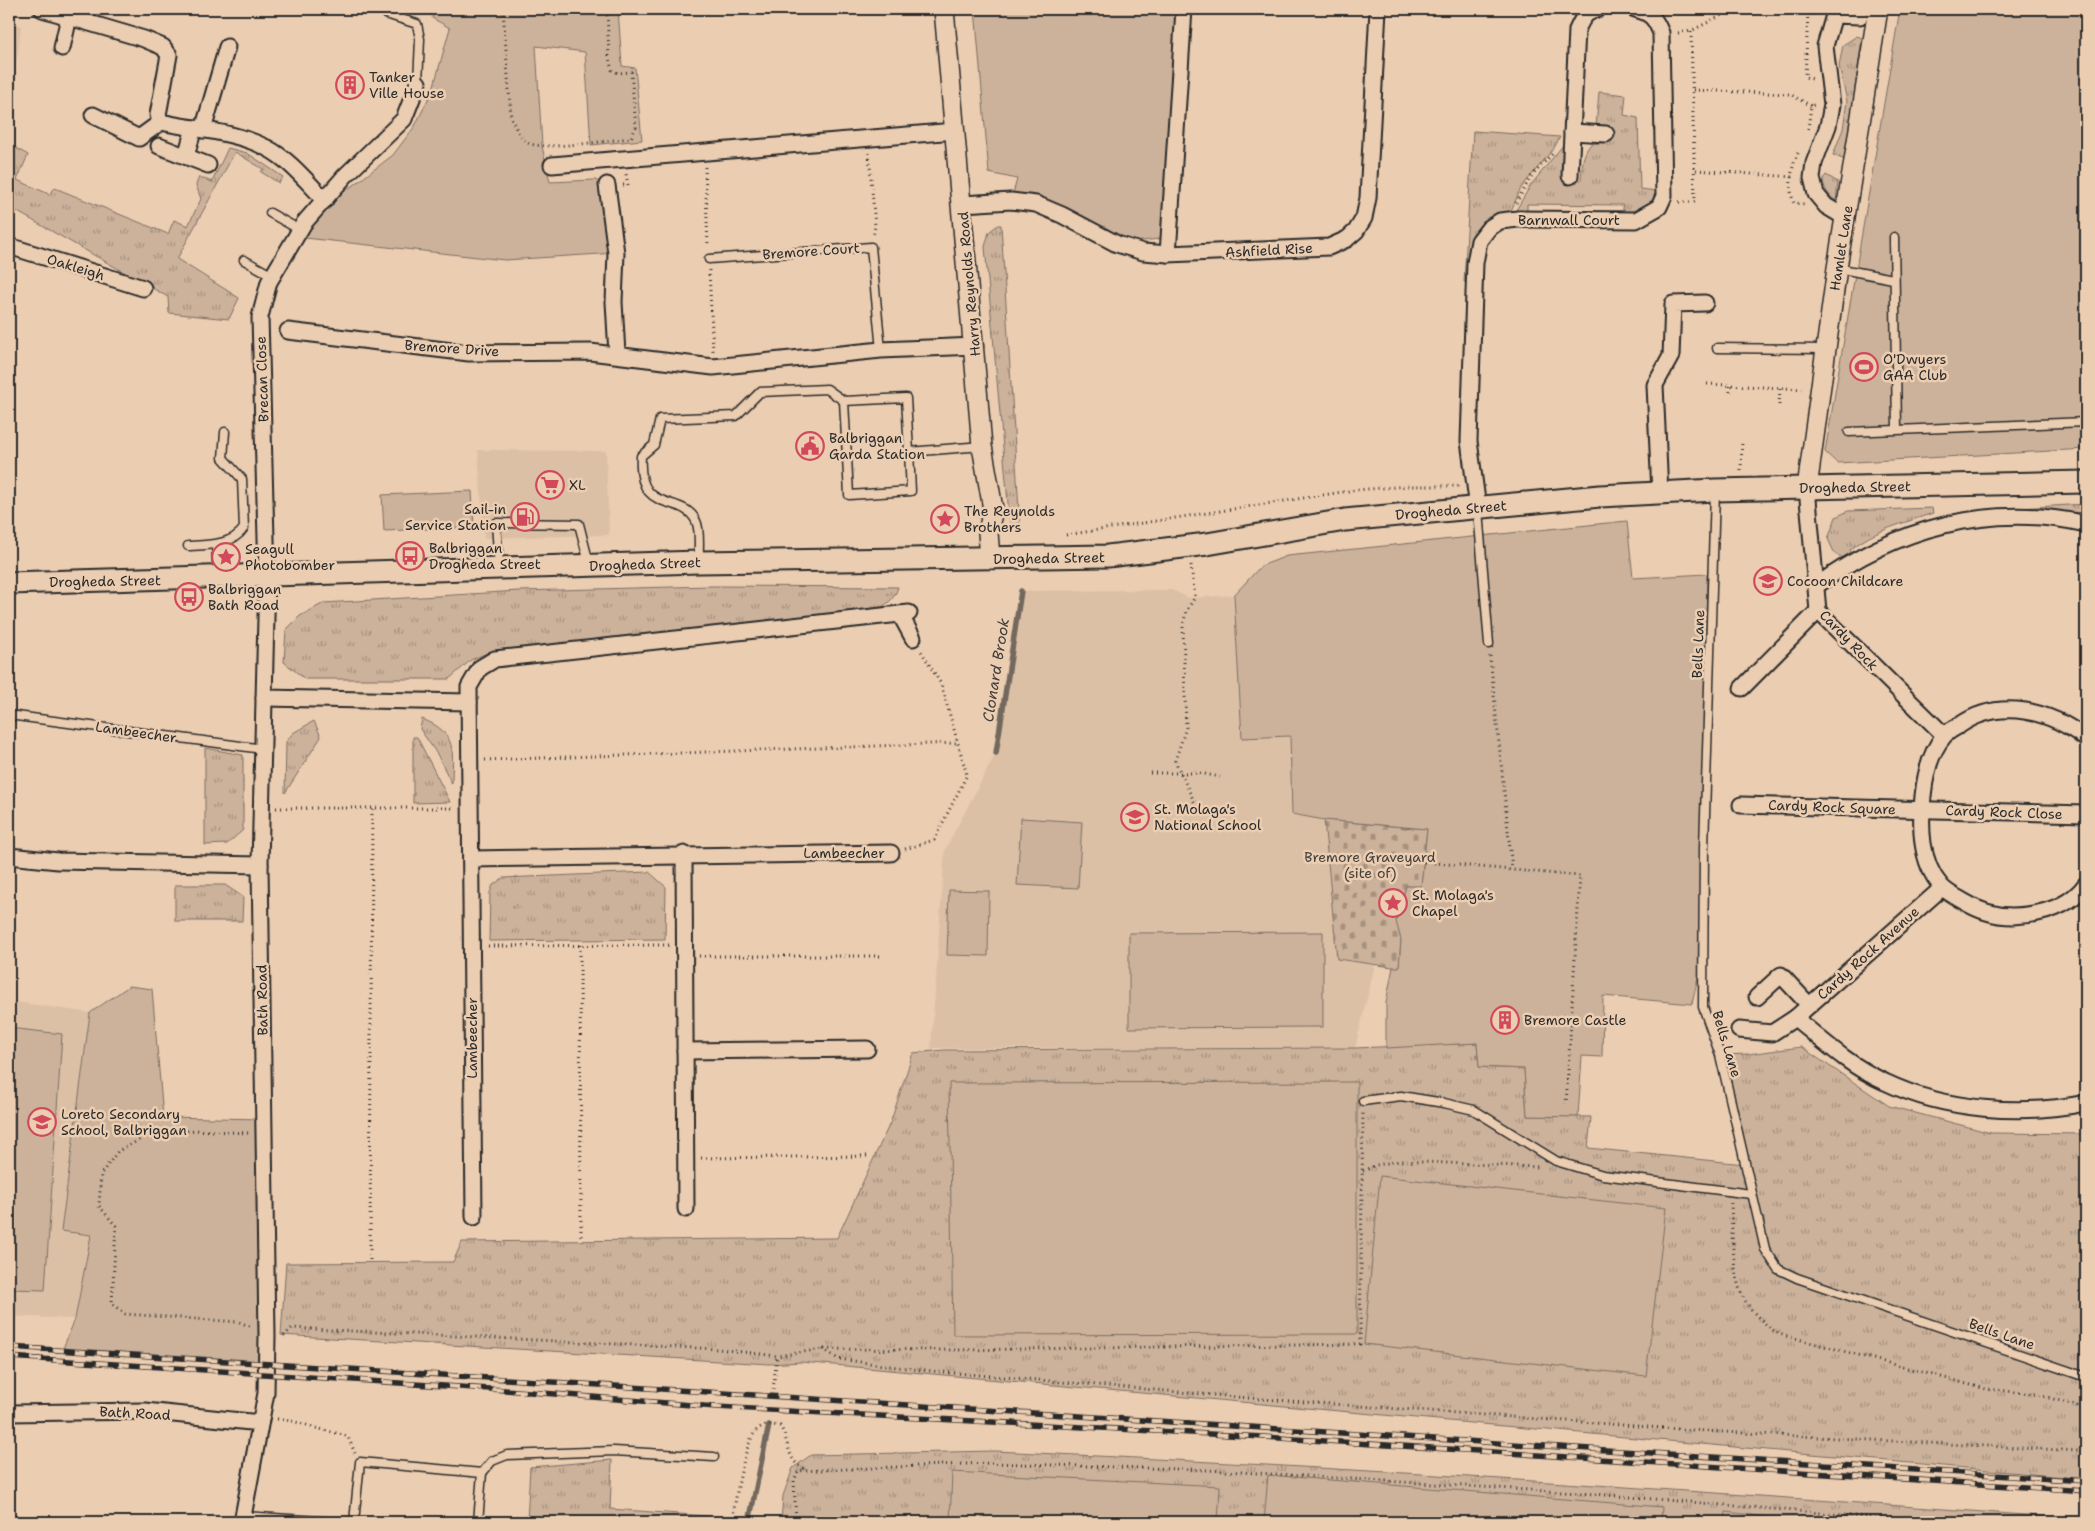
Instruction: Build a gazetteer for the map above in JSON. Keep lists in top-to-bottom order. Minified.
{"streets":{"main road":["Drogheda Street"],"street":["Barnwall Court","Hamlet Lane","Ashfield Rise","Oakleigh","Harry Reynolds Road","Bremore Drive","Brecan Close","Cardy Rock","Lambeecher","Cardy Rock Square","Cardy Rock Close","Cardy Rock Avenue","Bath Road"],"lane":["Bremore Court","Bells Lane"]},"crossings":[["Barnwall Court","Drogheda Street"],["Hamlet Lane","Drogheda Street"],["Hamlet Lane","Cardy Rock"],["Ashfield Rise","Harry Reynolds Road"],["Harry Reynolds Road","Drogheda Street"],["Brecan Close","Drogheda Street"],["Brecan Close","Bath Road"],["Drogheda Street","Cardy Rock"],["Drogheda Street","Bells Lane"],["Drogheda Street","Bath Road"],["Lambeecher","Bath Road"],["Cardy Rock Square","Cardy Rock Close"]],"water":["Clonard Brook"],"parks":["Bremore Graveyard (site of)"],"places":{"building":["Tanker Ville House","Bremore Castle"],"sports":["O'Dwyers GAA Club"],"public building":["Balbriggan Garda Station"],"supermarket":["XL"],"fuel station":["Sail-in Service Station"],"place":["The Reynolds Brothers","Seagull Photobomber","St. Molaga's Chapel"],"bus stop":["Balbriggan Drogheda Street","Balbriggan Bath Road"],"school or university":["Cocoon Childcare","St. Molaga's National School","Loreto Secondary School, Balbriggan"]}}
